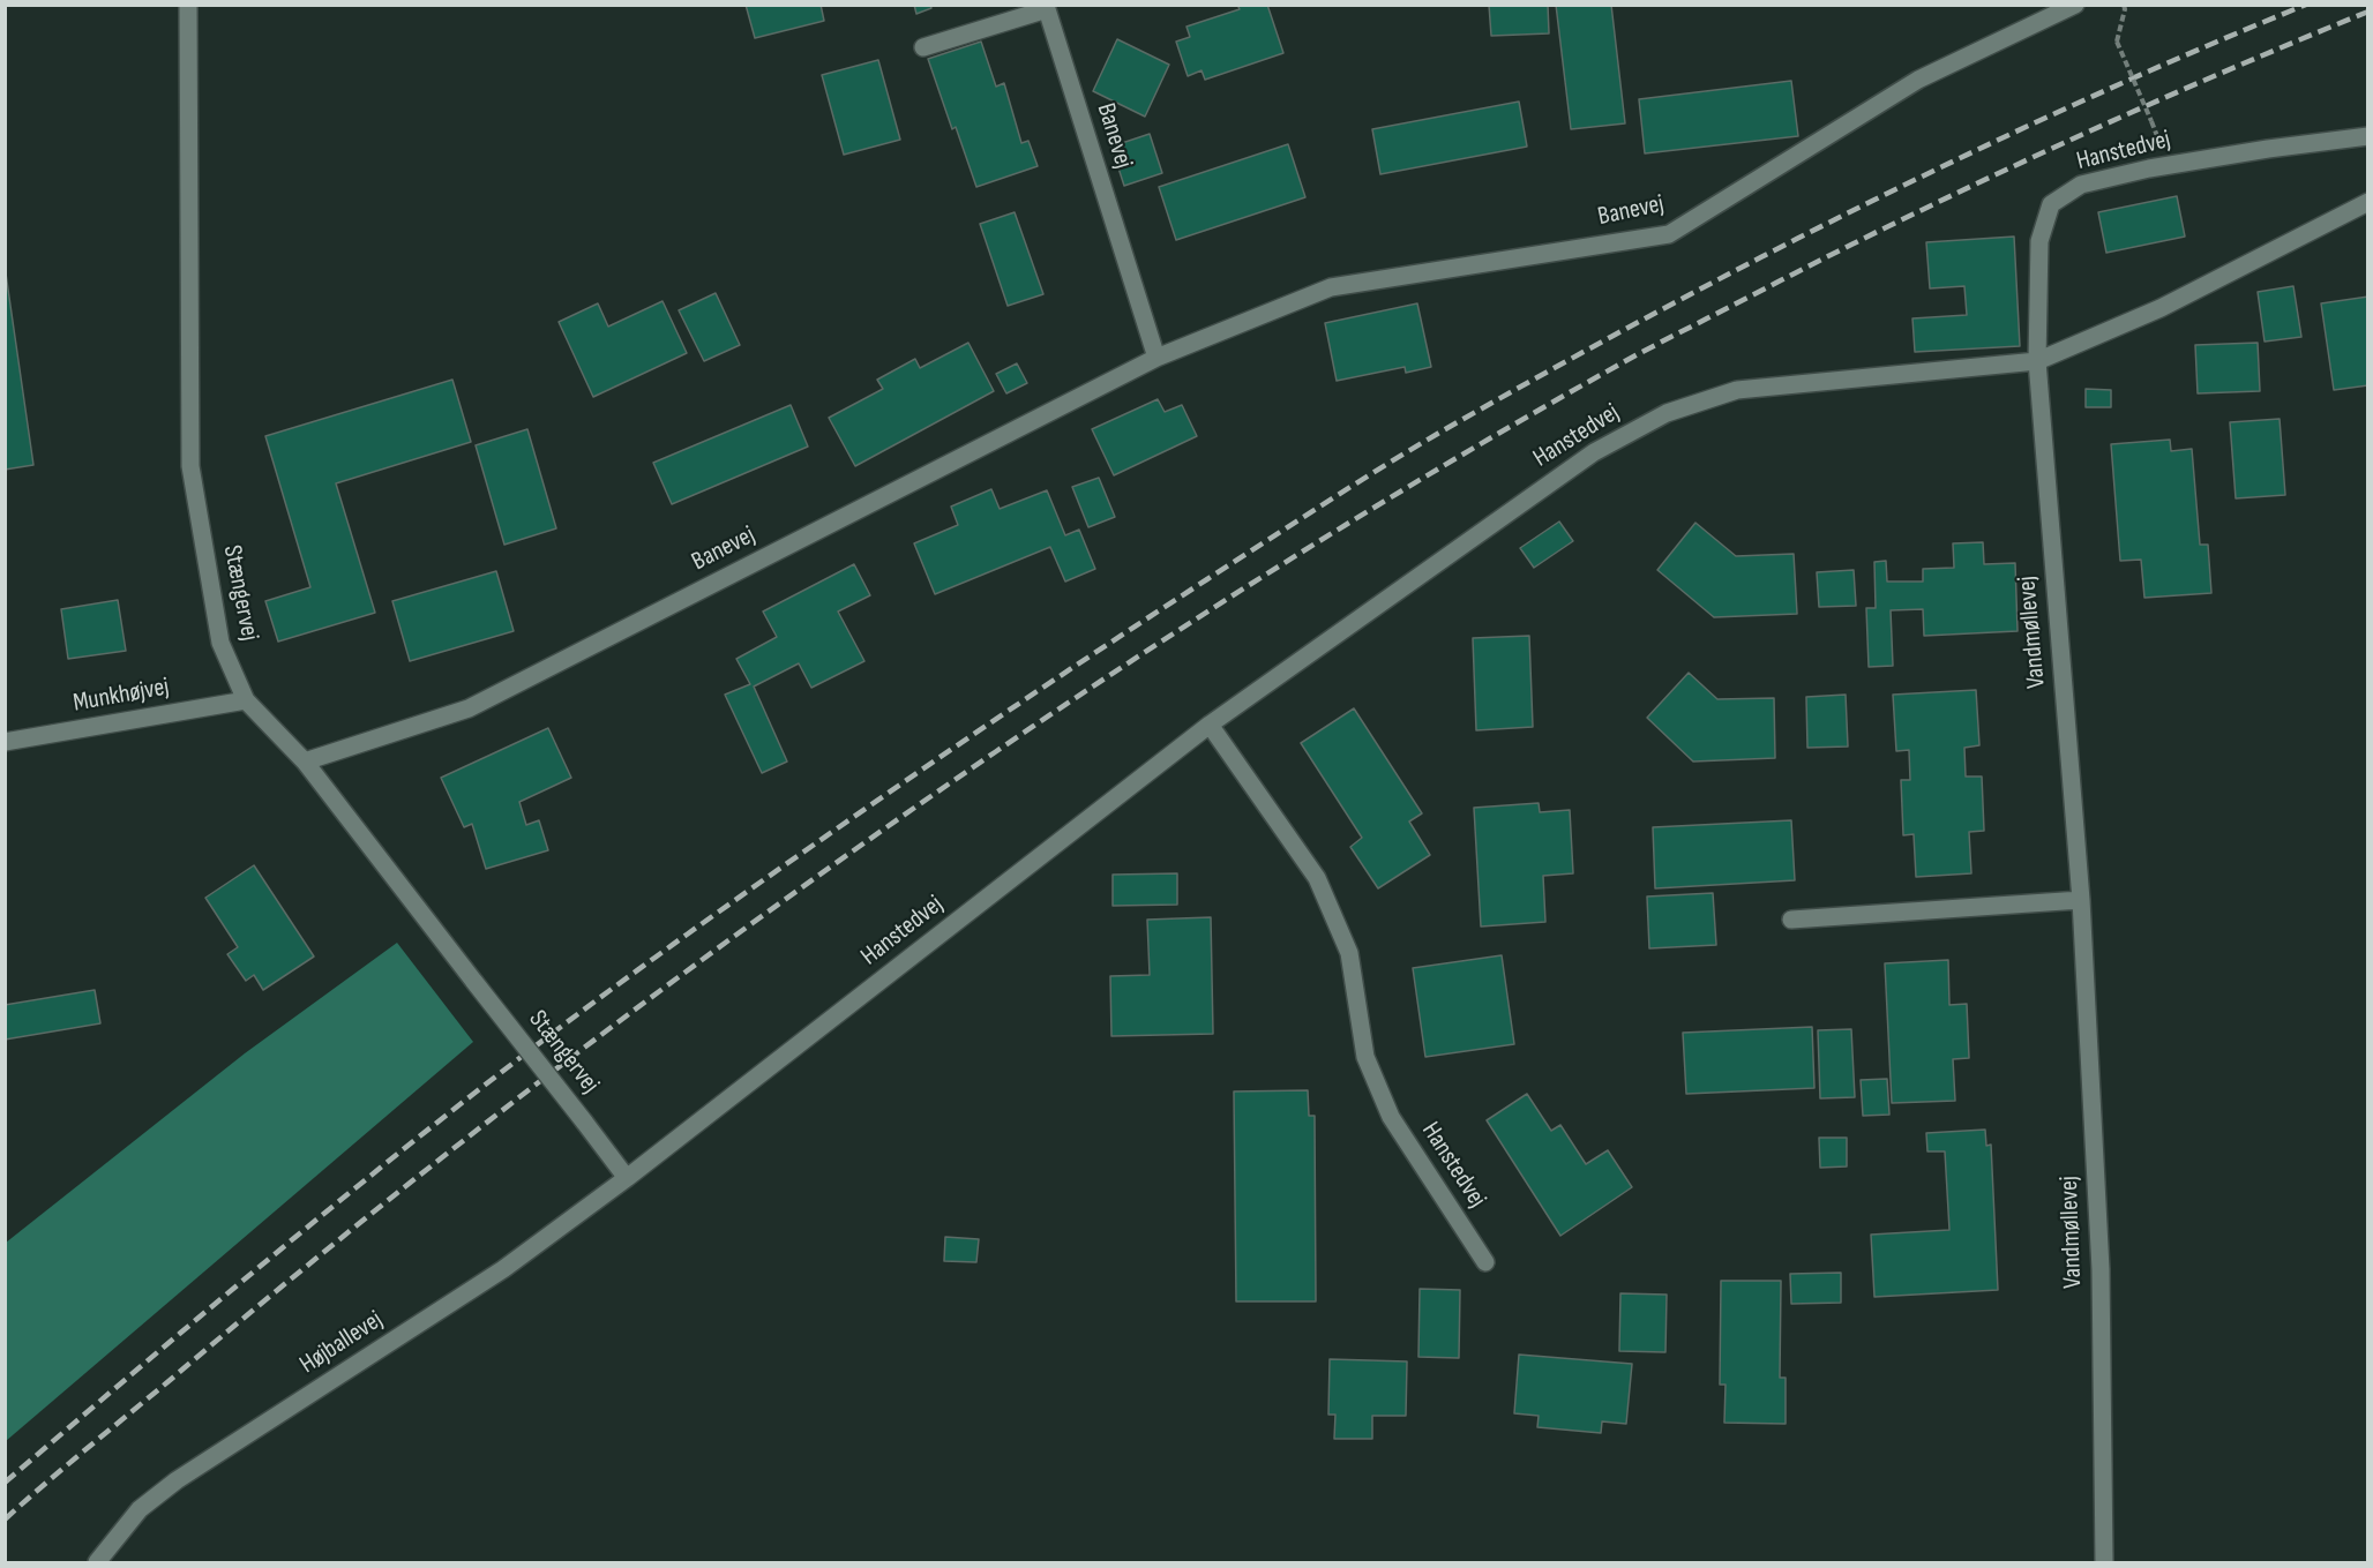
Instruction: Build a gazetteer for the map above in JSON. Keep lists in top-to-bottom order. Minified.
{"streets":{"street":["Banevej","Hanstedvej","Stængervej","Vandmøllevej","Munkhøjvej","Højballevej"]},"crossings":[["Banevej","Stængervej"],["Hanstedvej","Stængervej"],["Hanstedvej","Vandmøllevej"],["Hanstedvej","Højballevej"],["Stængervej","Munkhøjvej"],["Stængervej","Højballevej"]]}
